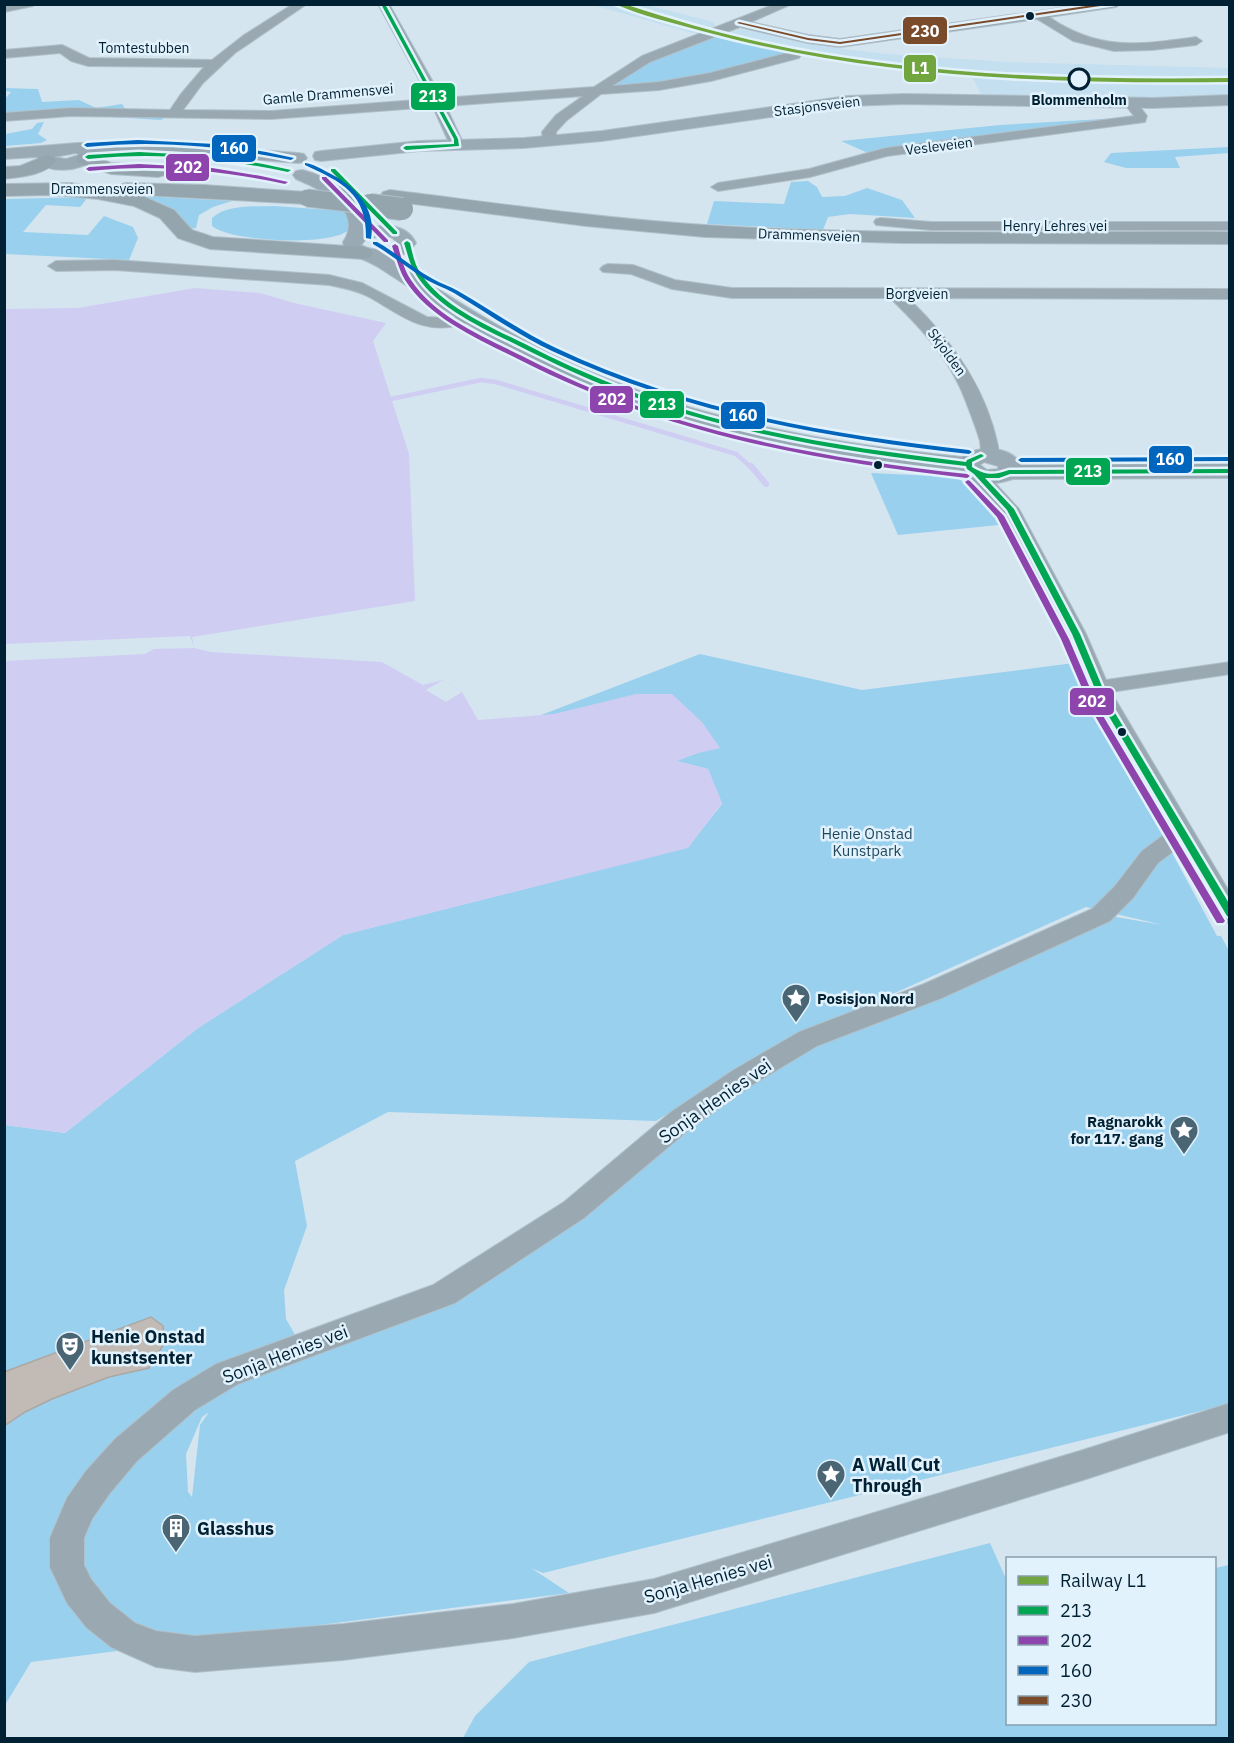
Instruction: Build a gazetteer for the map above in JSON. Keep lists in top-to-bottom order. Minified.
{"streets":{"highway":["Drammensveien"],"main road":["Stasjonsveien"],"street":["Tomtestubben","Gamle Drammensvei","Vesleveien","Henry Lehres vei","Borgveien","Skjolden","Sonja Henies vei"]},"crossings":[["Stasjonsveien","Vesleveien"],["Stasjonsveien","Drammensveien"],["Borgveien","Skjolden"]],"parks":["Henie Onstad Kunstpark"],"places":{"other":["Blommenholm"],"place":["Posisjon Nord","Ragnarokk for 117. gang","A Wall Cut Through"],"theatre":["Henie Onstad kunstsenter"],"building":["Glasshus"]},"lines":["rail line L1","transit line 213","transit line 230","transit line 160","transit line 202"],"legend":["Railway L1","213","202","160","230"]}
